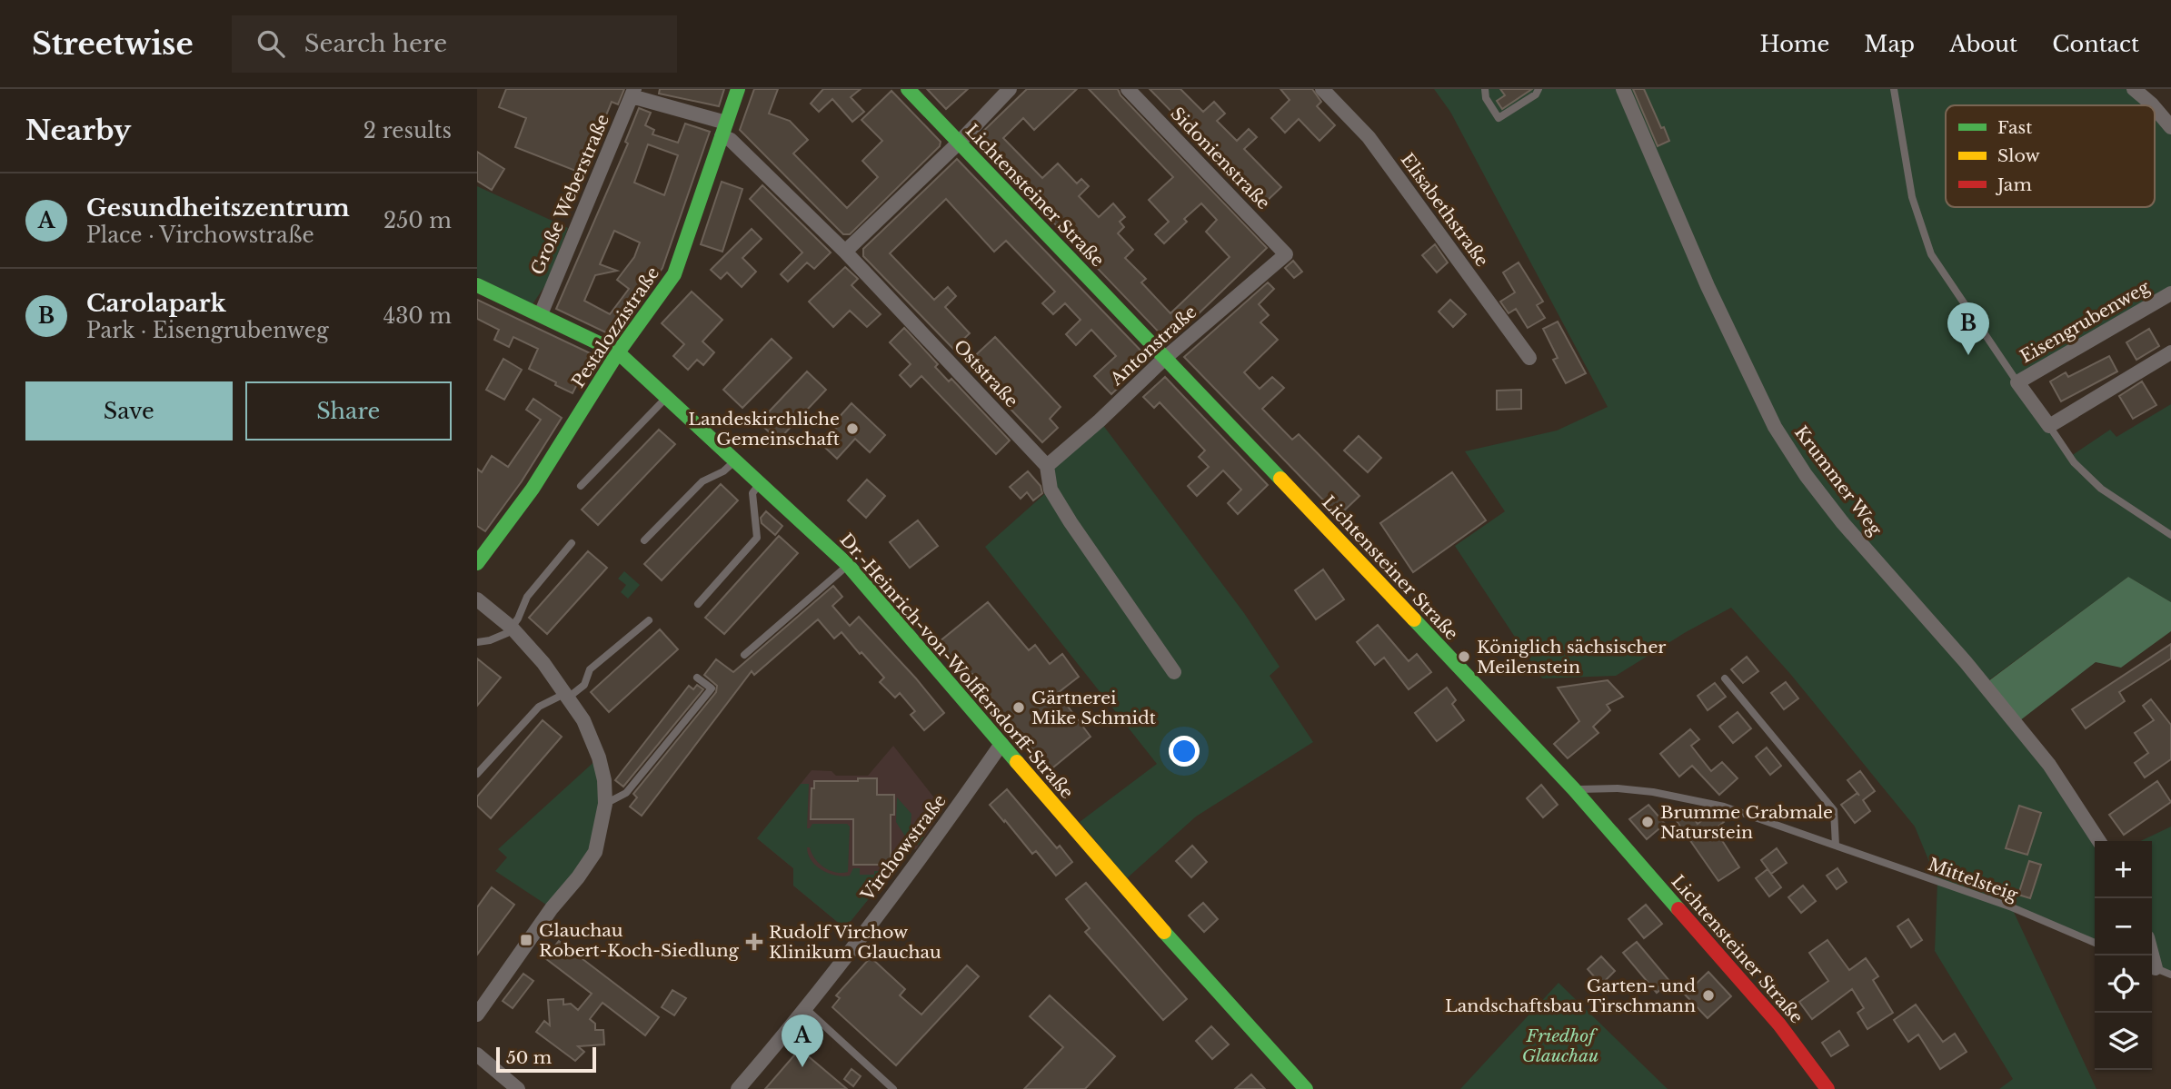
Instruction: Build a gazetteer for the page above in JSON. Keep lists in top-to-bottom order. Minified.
{"streets":{"street":["Sidonienstraße","Große Weberstraße","Lichtensteiner Straße","Elisabethstraße","Eisengrubenweg","Pestalozzistraße","Antonstraße","Oststraße","Krummer Weg","Dr.-Heinrich-von-Wolffersdorff-Straße","Virchowstraße"],"lane":["Mittelsteig"]},"crossings":[["Sidonienstraße","Antonstraße"],["Große Weberstraße","Dr.-Heinrich-von-Wolffersdorff-Straße"],["Lichtensteiner Straße","Antonstraße"],["Lichtensteiner Straße","Mittelsteig"],["Pestalozzistraße","Oststraße"],["Pestalozzistraße","Dr.-Heinrich-von-Wolffersdorff-Straße"],["Antonstraße","Oststraße"],["Dr.-Heinrich-von-Wolffersdorff-Straße","Virchowstraße"]],"parks":["Friedhof Glauchau"],"places":{"other":["Landeskirchliche Gemeinschaft","Königlich sächsischer Meilenstein","Gärtnerei Mike Schmidt","Brumme Grabmale Naturstein","Garten- und Landschaftsbau Tirschmann"],"transit":["Glauchau Robert-Koch-Siedlung"],"health":["Rudolf Virchow Klinikum Glauchau"]},"legend":["Fast","Slow","Jam"],"scale_bar":"50 m","page":{"header":"Streetwise","search":"Search here","nav":["Home","Map","About","Contact"],"heading":["Nearby","2 results"],"list":[{"mark":"A","name":"Gesundheitszentrum","note":"Place · Virchowstraße","value":"250 m"},{"mark":"B","name":"Carolapark","note":"Park · Eisengrubenweg","value":"430 m"}],"pins":["B","A"],"buttons":["Save","Share"],"map_buttons":["+","−"],"scale":"50 m"}}
